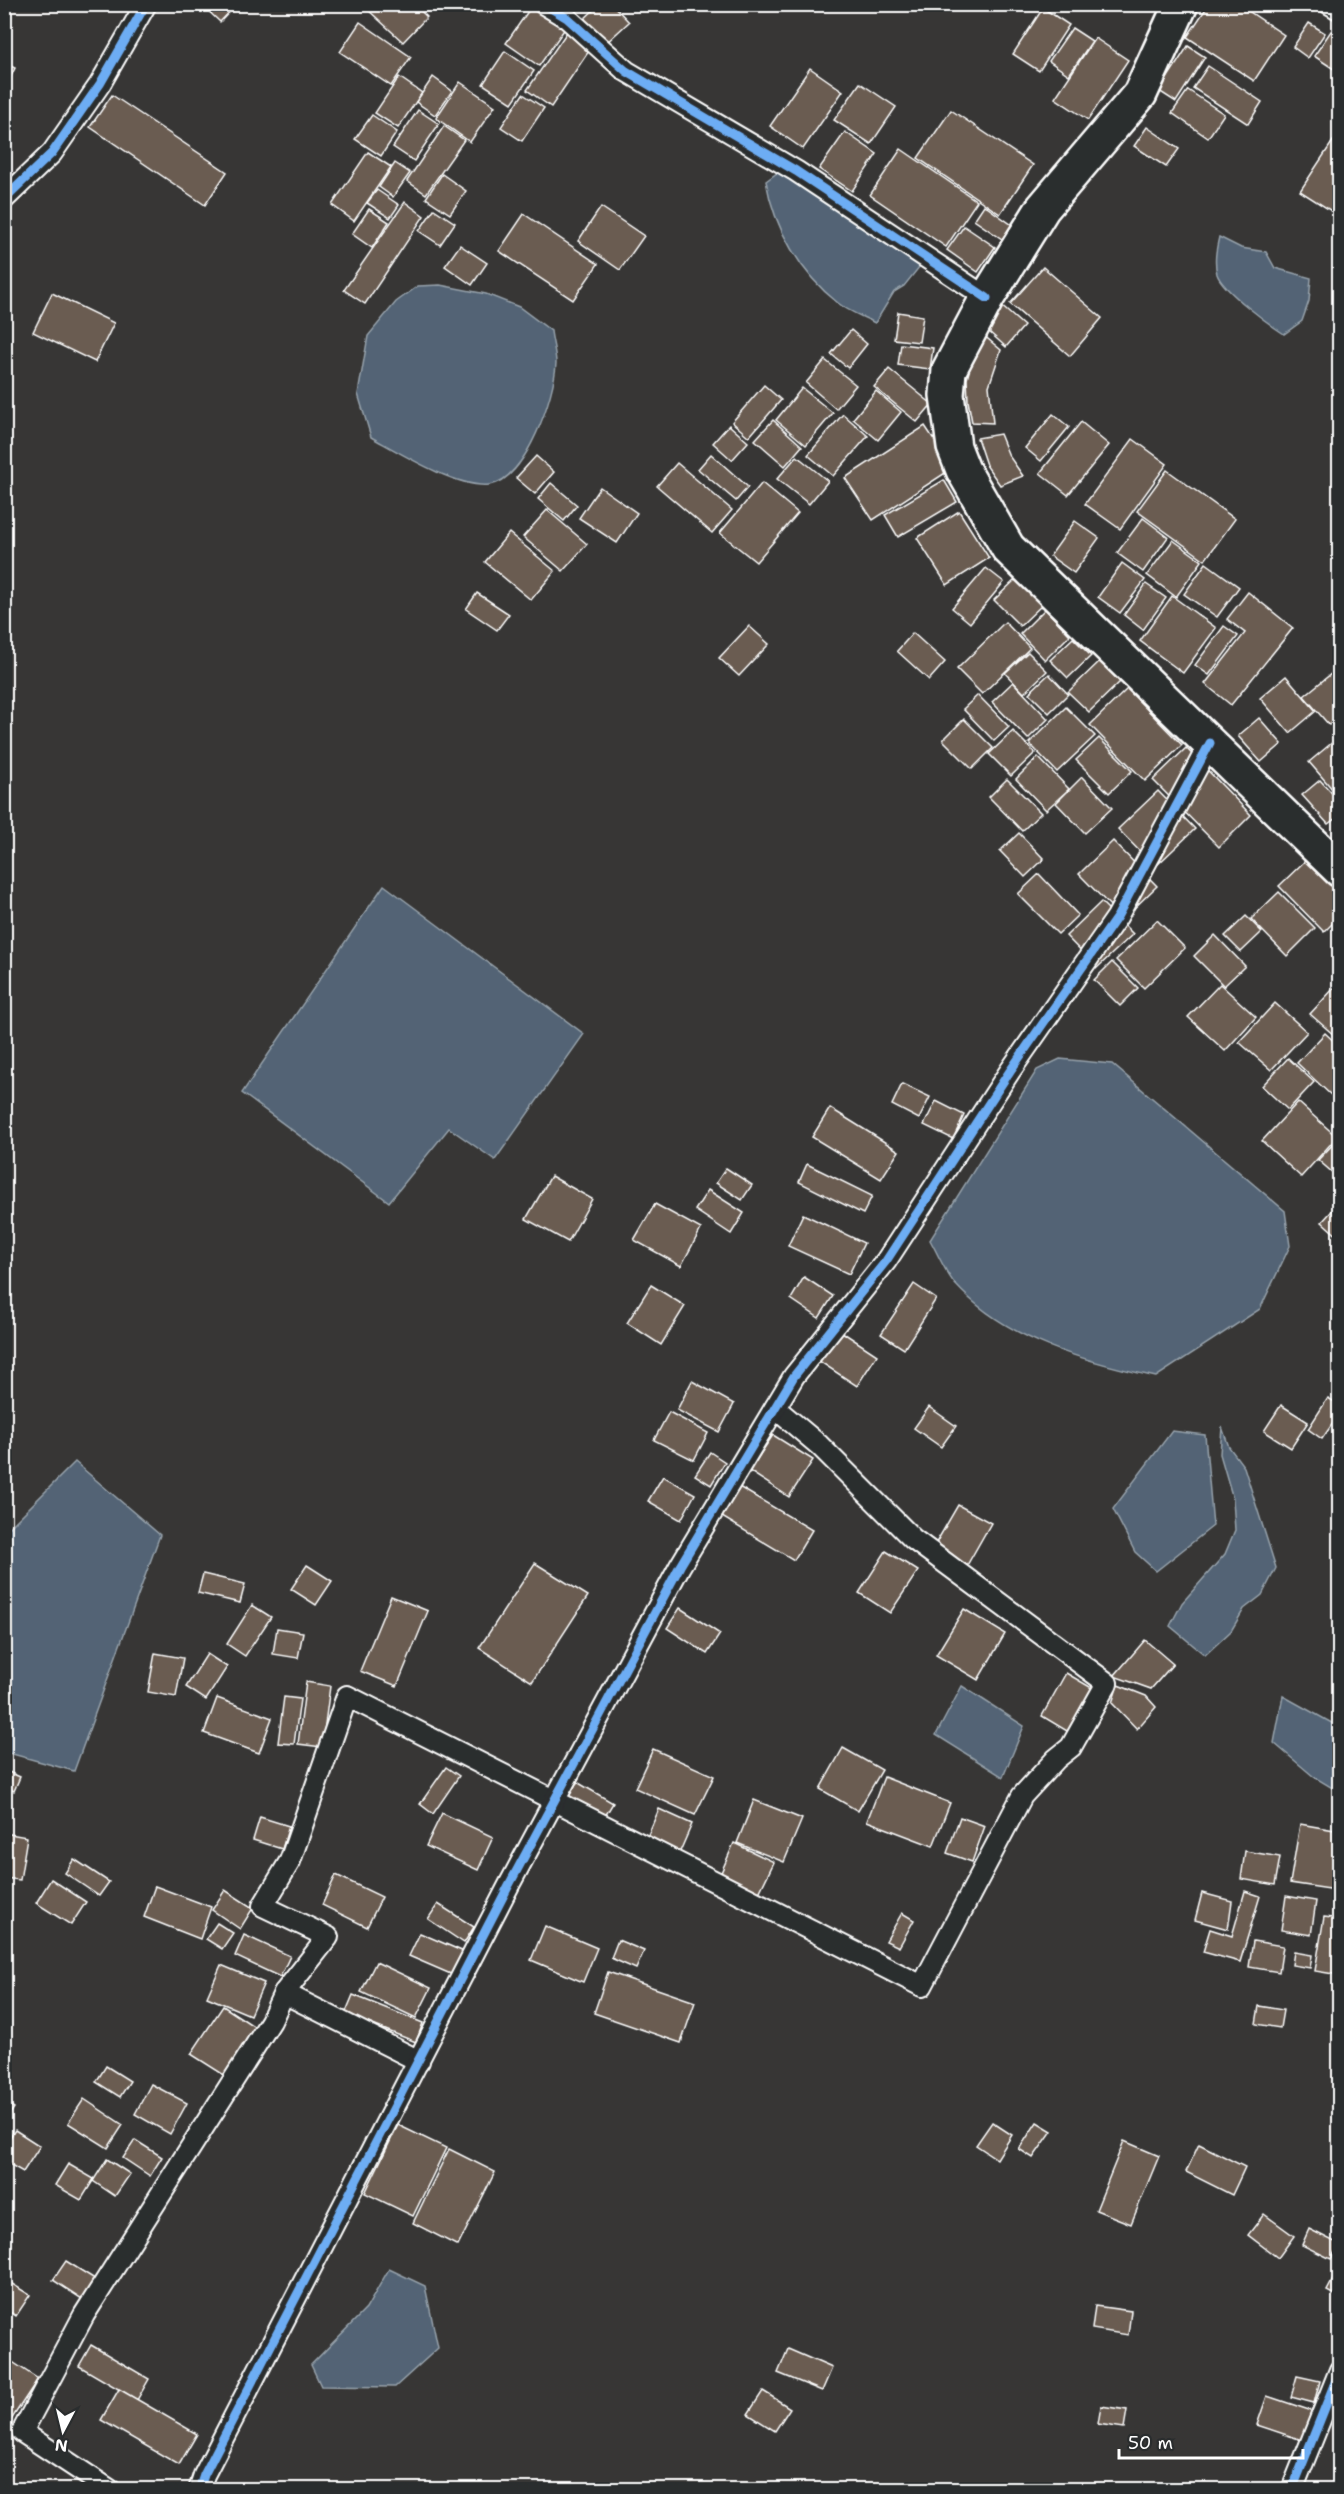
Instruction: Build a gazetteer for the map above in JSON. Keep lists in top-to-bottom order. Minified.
{"scale_bar":"50 m","north":"bottom"}
